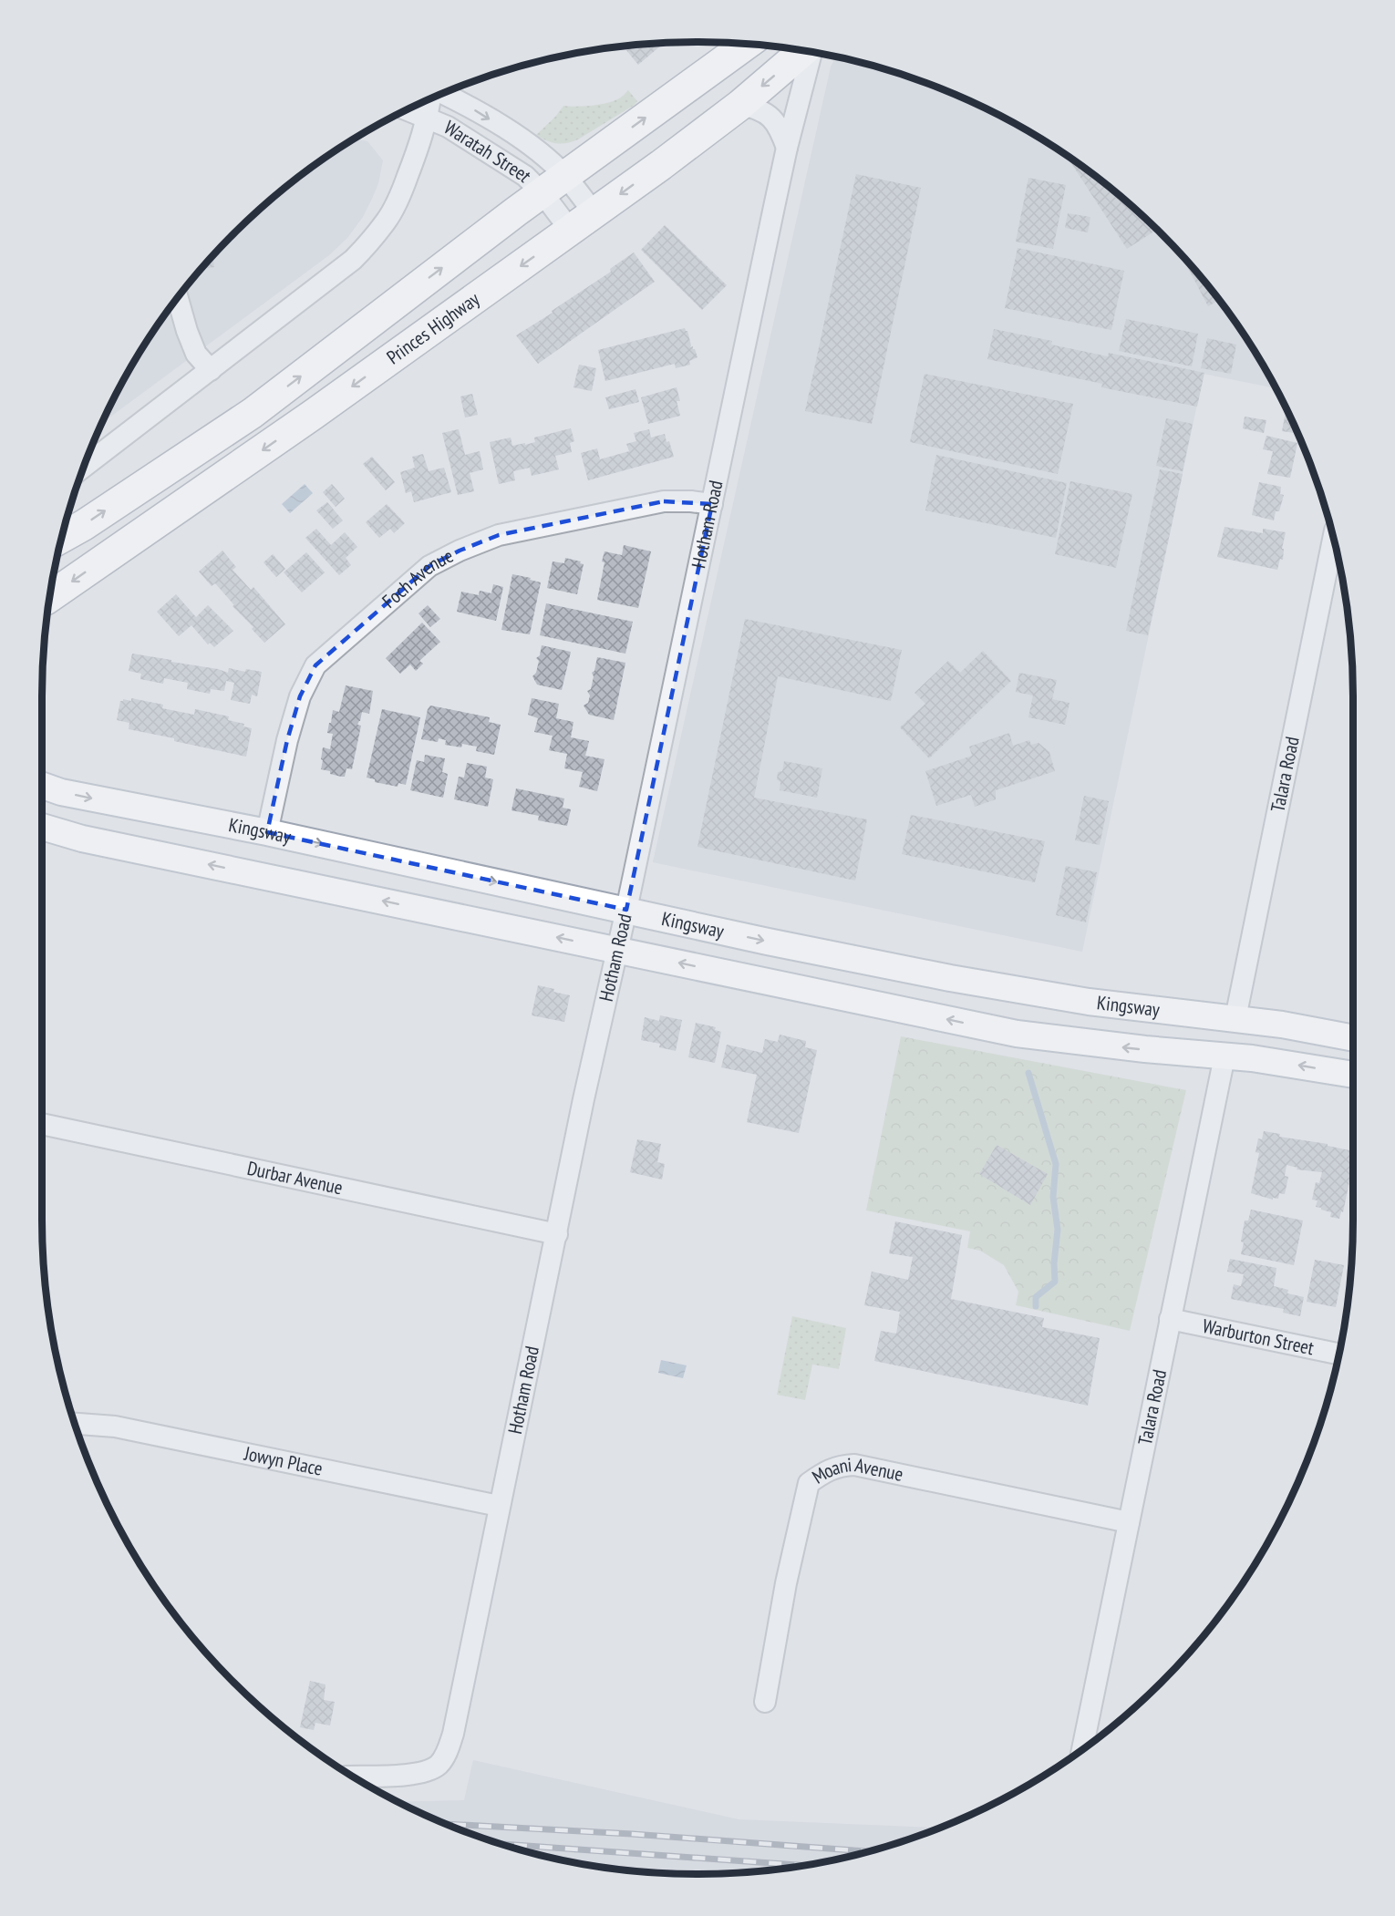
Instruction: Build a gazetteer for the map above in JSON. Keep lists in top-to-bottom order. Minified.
{"streets":{"highway":["Princes Highway"],"main road":["Kingsway"],"street":["Waratah Street","Hotham Road","Foch Avenue","Talara Road","Durbar Avenue","Warburton Street","Jowyn Place","Moani Avenue"]},"crossings":[["Hotham Road","Foch Avenue"],["Hotham Road","Kingsway"],["Hotham Road","Durbar Avenue"],["Hotham Road","Jowyn Place"],["Foch Avenue","Kingsway"],["Talara Road","Kingsway"],["Talara Road","Warburton Street"],["Talara Road","Moani Avenue"]]}
